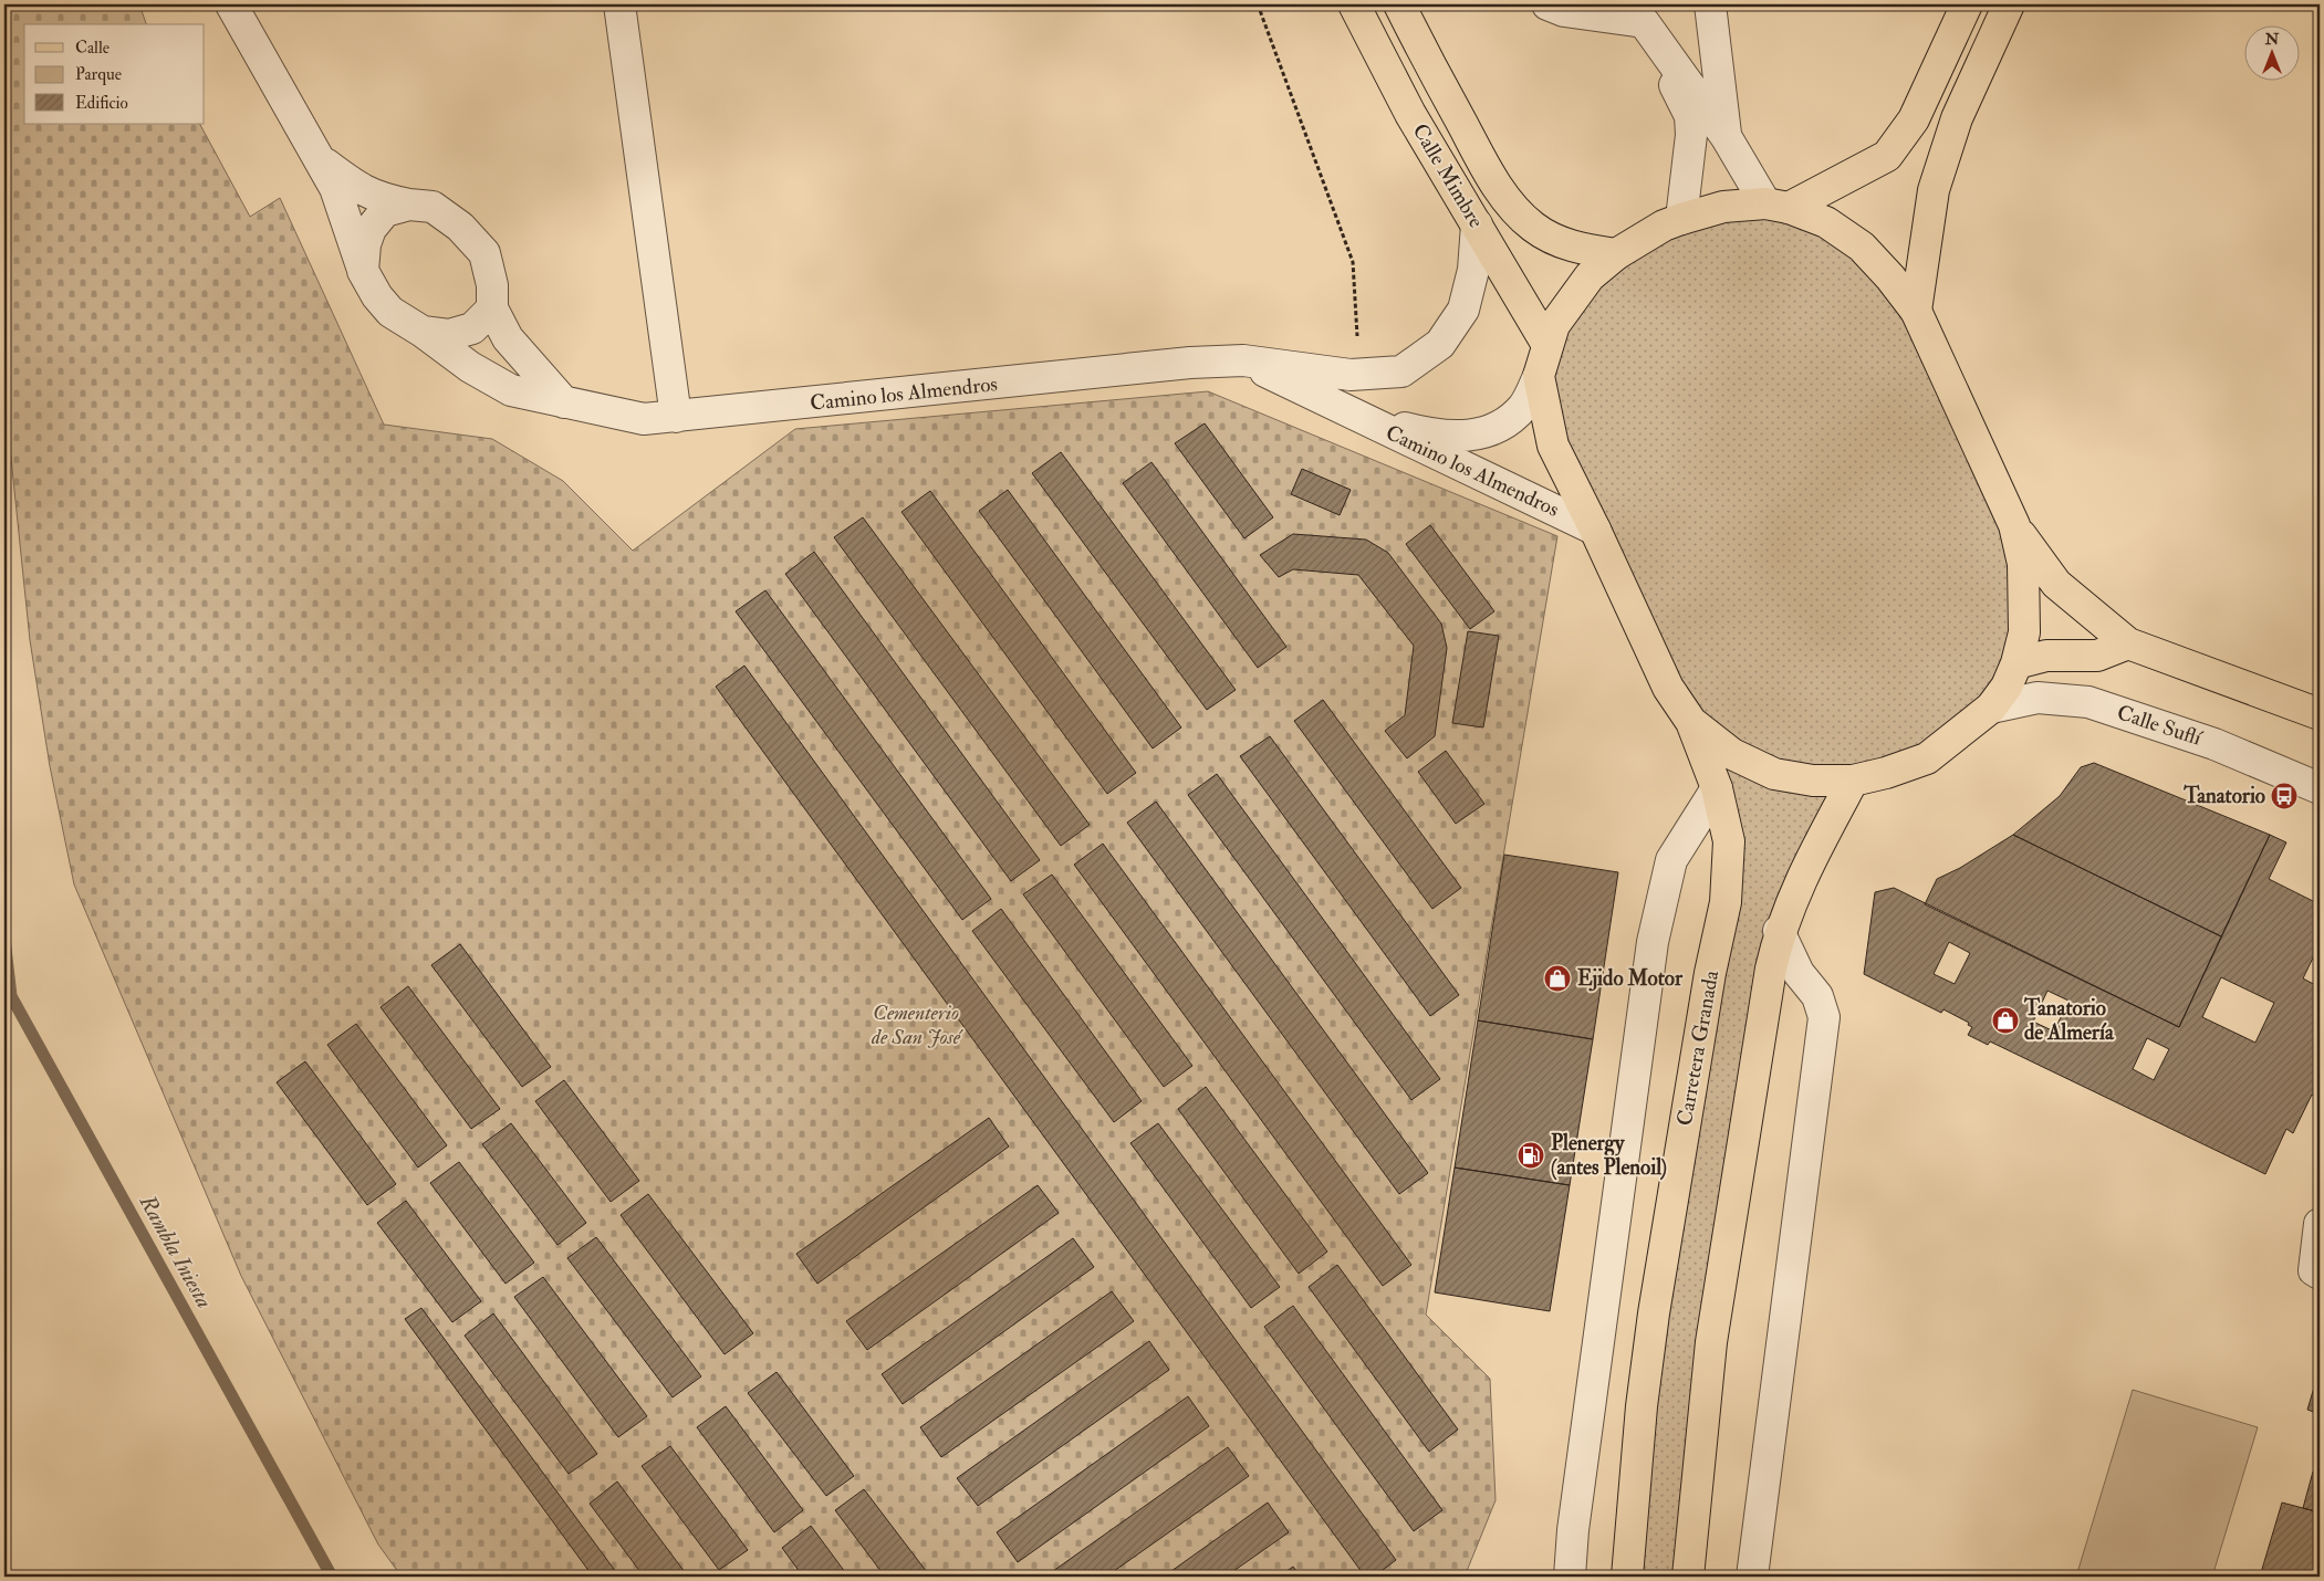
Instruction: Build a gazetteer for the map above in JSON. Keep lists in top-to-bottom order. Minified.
{"streets":{"main road":["Calle Mimbre","Carretera Granada"],"street":["Camino los Almendros","Calle Suflí"]},"crossings":[["Calle Mimbre","Camino los Almendros"]],"water":["Rambla Iniesta"],"parks":["Cementerio de San José"],"places":{"bus stop":["Tanatorio"],"shop":["Ejido Motor","Tanatorio de Almería"],"fuel station":["Plenergy (antes Plenoil)"]},"legend":["Calle","Parque","Edificio"],"north":"top"}
